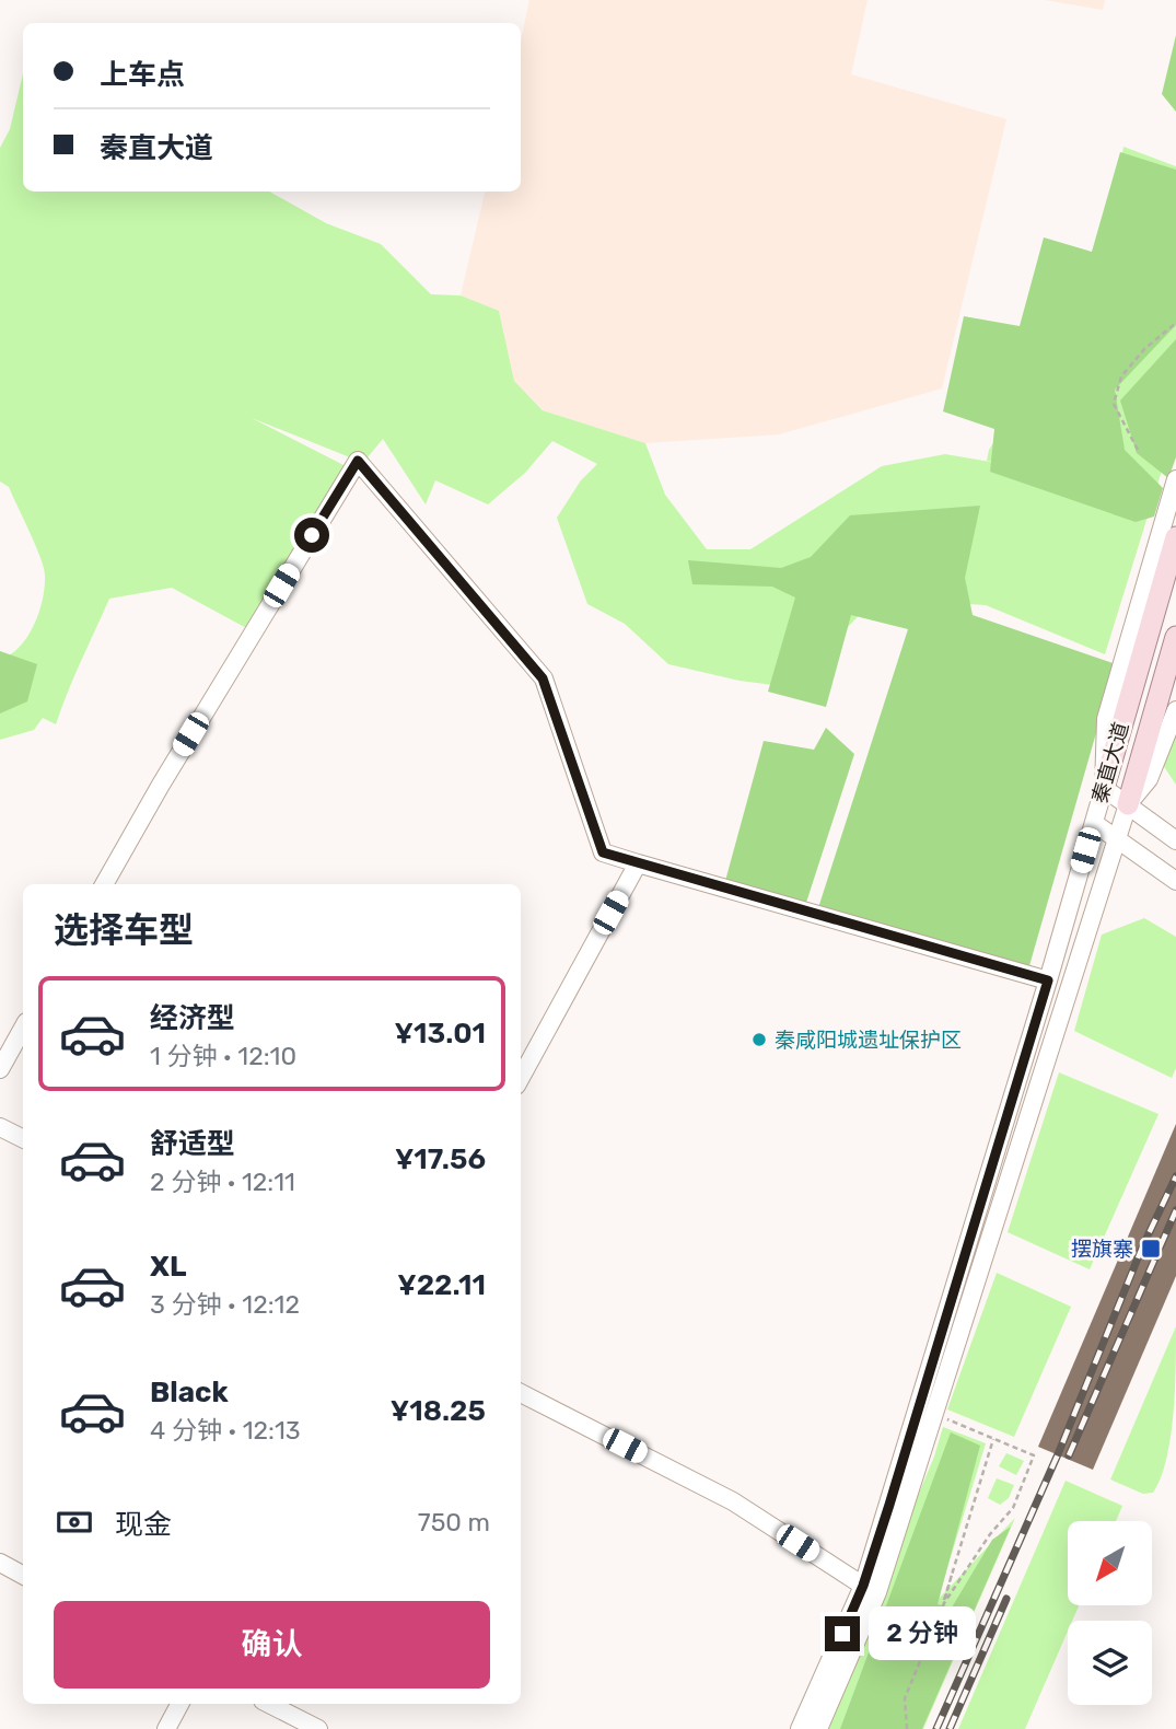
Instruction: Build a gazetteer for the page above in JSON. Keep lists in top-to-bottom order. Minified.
{"streets":{"main road":["秦直大道"]},"places":{"other":["秦咸阳城遗址保护区"],"transit":["摆旗寨"]},"north":"bottom left","page":{"banner":["上车点","秦直大道"],"heading":"选择车型","list":[{"name":"经济型","note":"1 分钟 · 12:10","value":"¥13.01"},{"name":"舒适型","note":"2 分钟 · 12:11","value":"¥17.56"},{"name":"XL","note":"3 分钟 · 12:12","value":"¥22.11"},{"name":"Black","note":"4 分钟 · 12:13","value":"¥18.25"}],"pay":["现金","750 m"],"buttons":"确认","bubble":"2 分钟"}}
